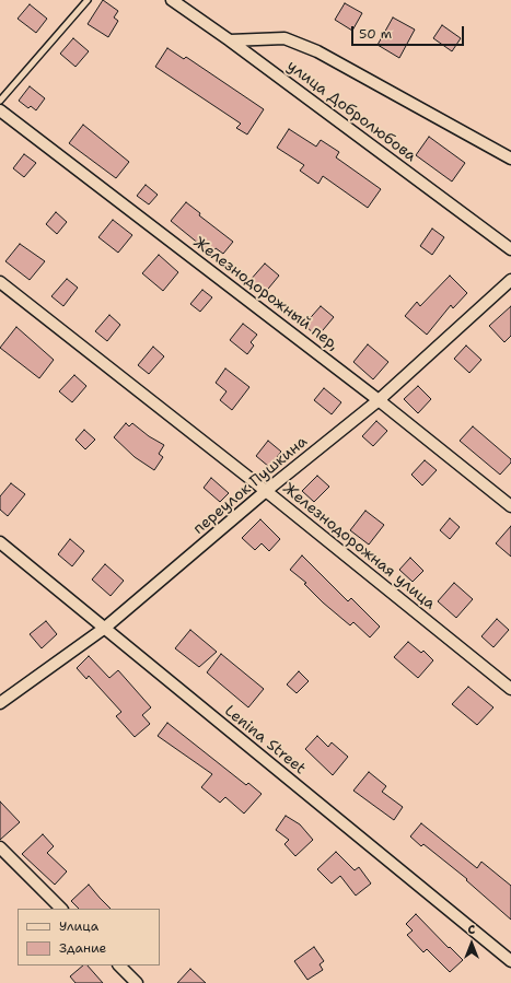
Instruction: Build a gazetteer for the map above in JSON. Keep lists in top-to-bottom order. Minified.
{"streets":{"street":["улица Добролюбова","Железнодорожный пер,","переулок Пушкина","Железнодорожная улица","Lenina Street"]},"crossings":[["Железнодорожный пер,","переулок Пушкина"],["переулок Пушкина","Железнодорожная улица"],["переулок Пушкина","Lenina Street"]],"legend":["Улица","Здание"],"scale_bar":"50 m","north":"top"}
